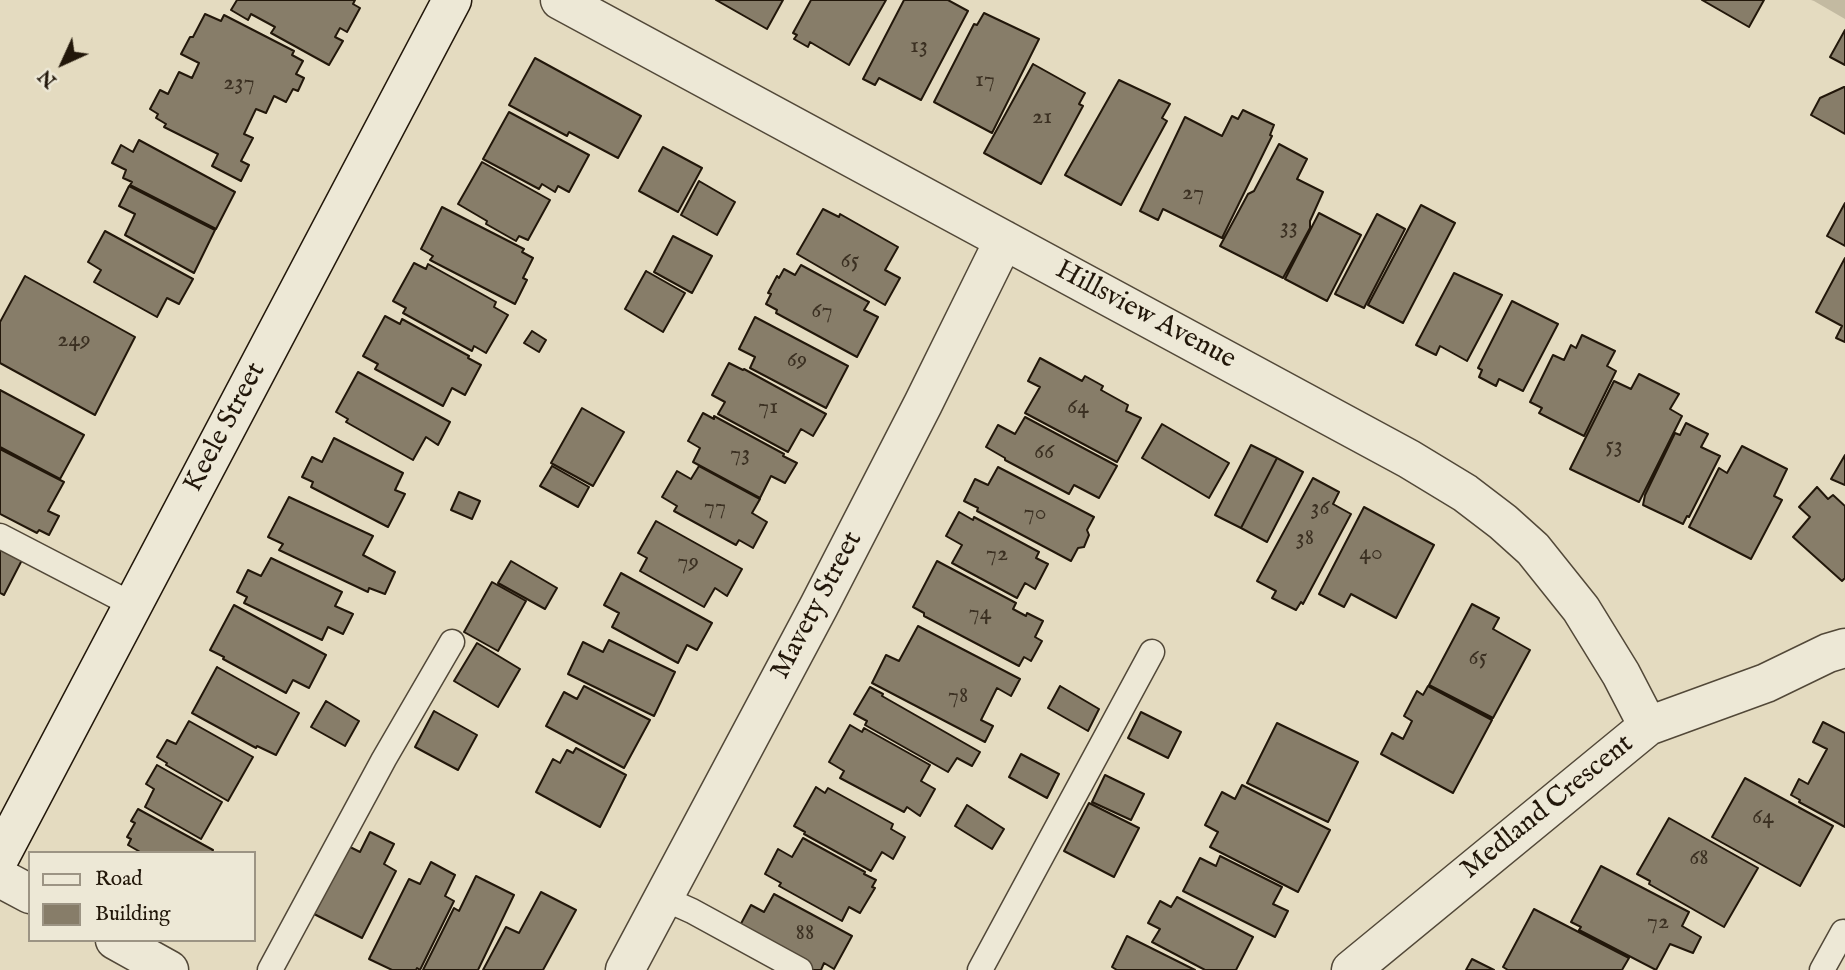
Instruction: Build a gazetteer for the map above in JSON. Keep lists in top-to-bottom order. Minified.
{"streets":{"street":["Hillsview Avenue","Keele Street","Mavety Street","Medland Crescent"]},"crossings":[["Hillsview Avenue","Mavety Street"],["Hillsview Avenue","Medland Crescent"]],"house_numbers":["13","17","237","21","27","33","65","67","249","69","71","64","53","66","73","77","36","70","38","40","72","79","74","65","78","64","68","72","88"],"legend":["Road","Building"],"north":"bottom left"}
